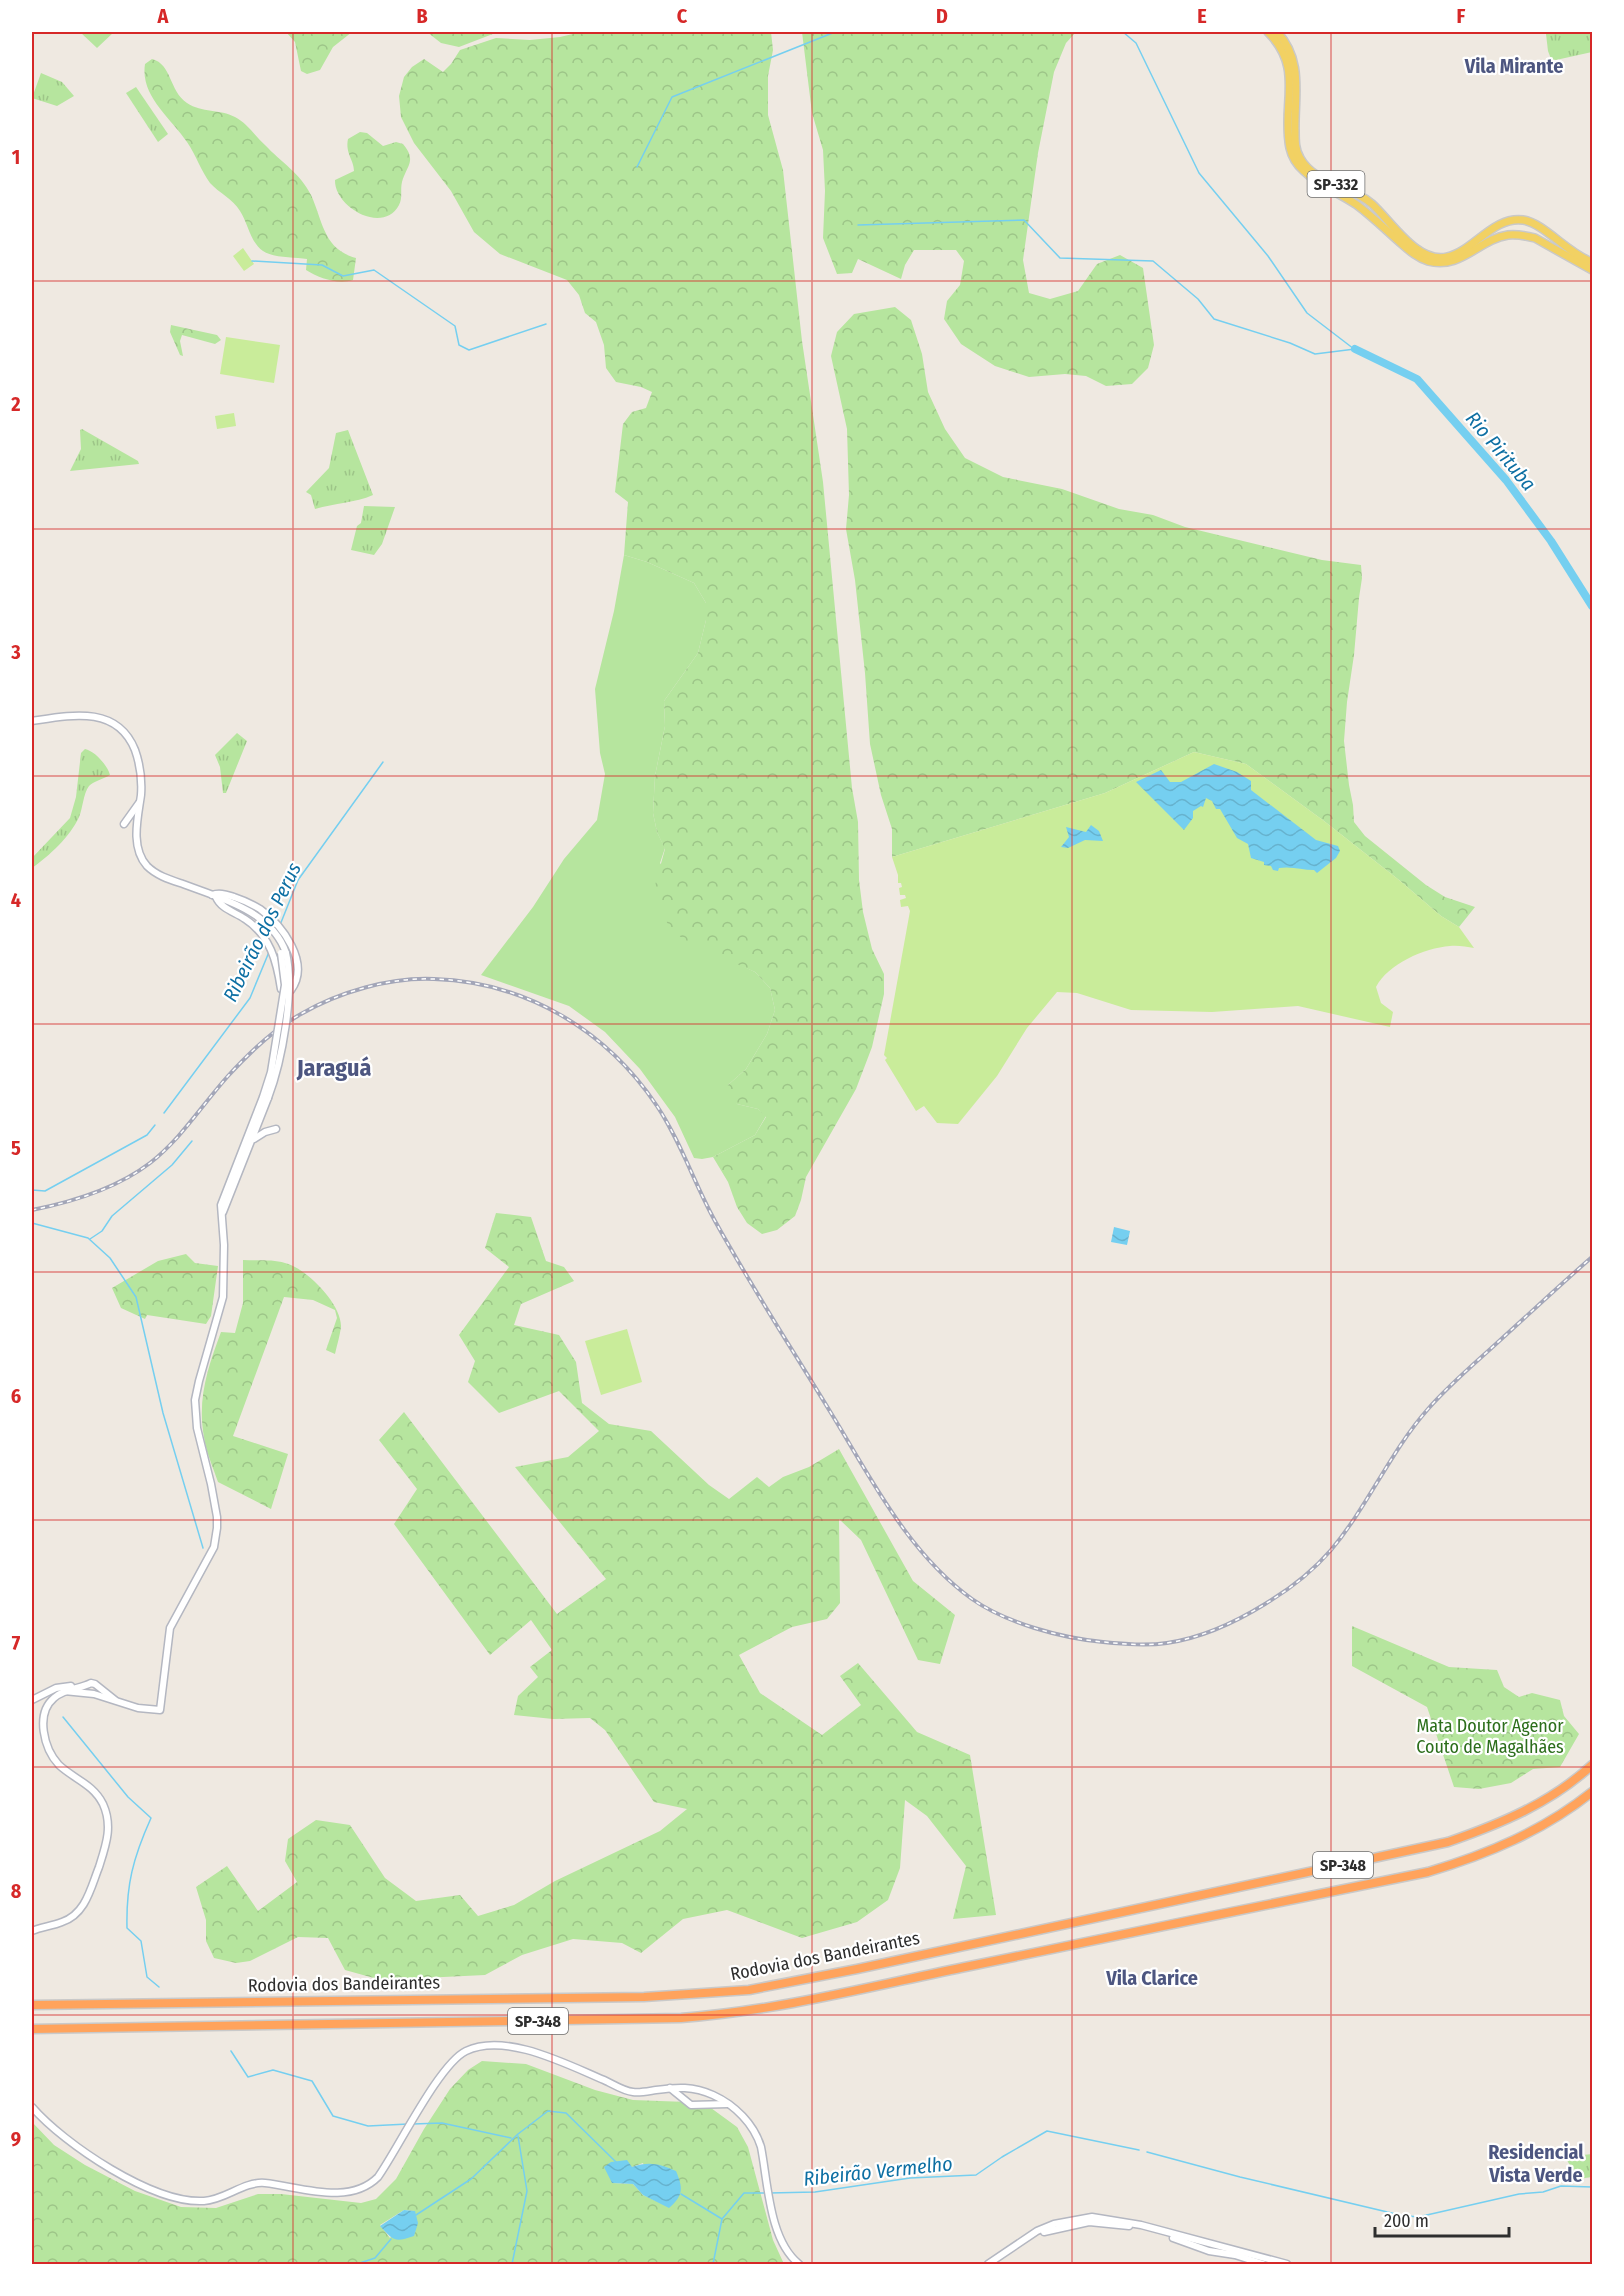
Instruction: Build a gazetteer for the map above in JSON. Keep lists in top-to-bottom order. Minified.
{"streets":{"highway":["SP-348","Rodovia dos Bandeirantes"],"main road":["SP-332"]},"districts":["Vila Mirante","Jaraguá","Vila Clarice","Residencial Vista Verde"],"water":["Rio Pirituba","Ribeirão dos Perus","Ribeirão Vermelho"],"parks":["Mata Doutor Agenor Couto de Magalhães"],"scale_bar":"200 m","grid":{"columns":["A","B","C","D","E","F"],"rows":["1","2","3","4","5","6","7","8","9"]}}
